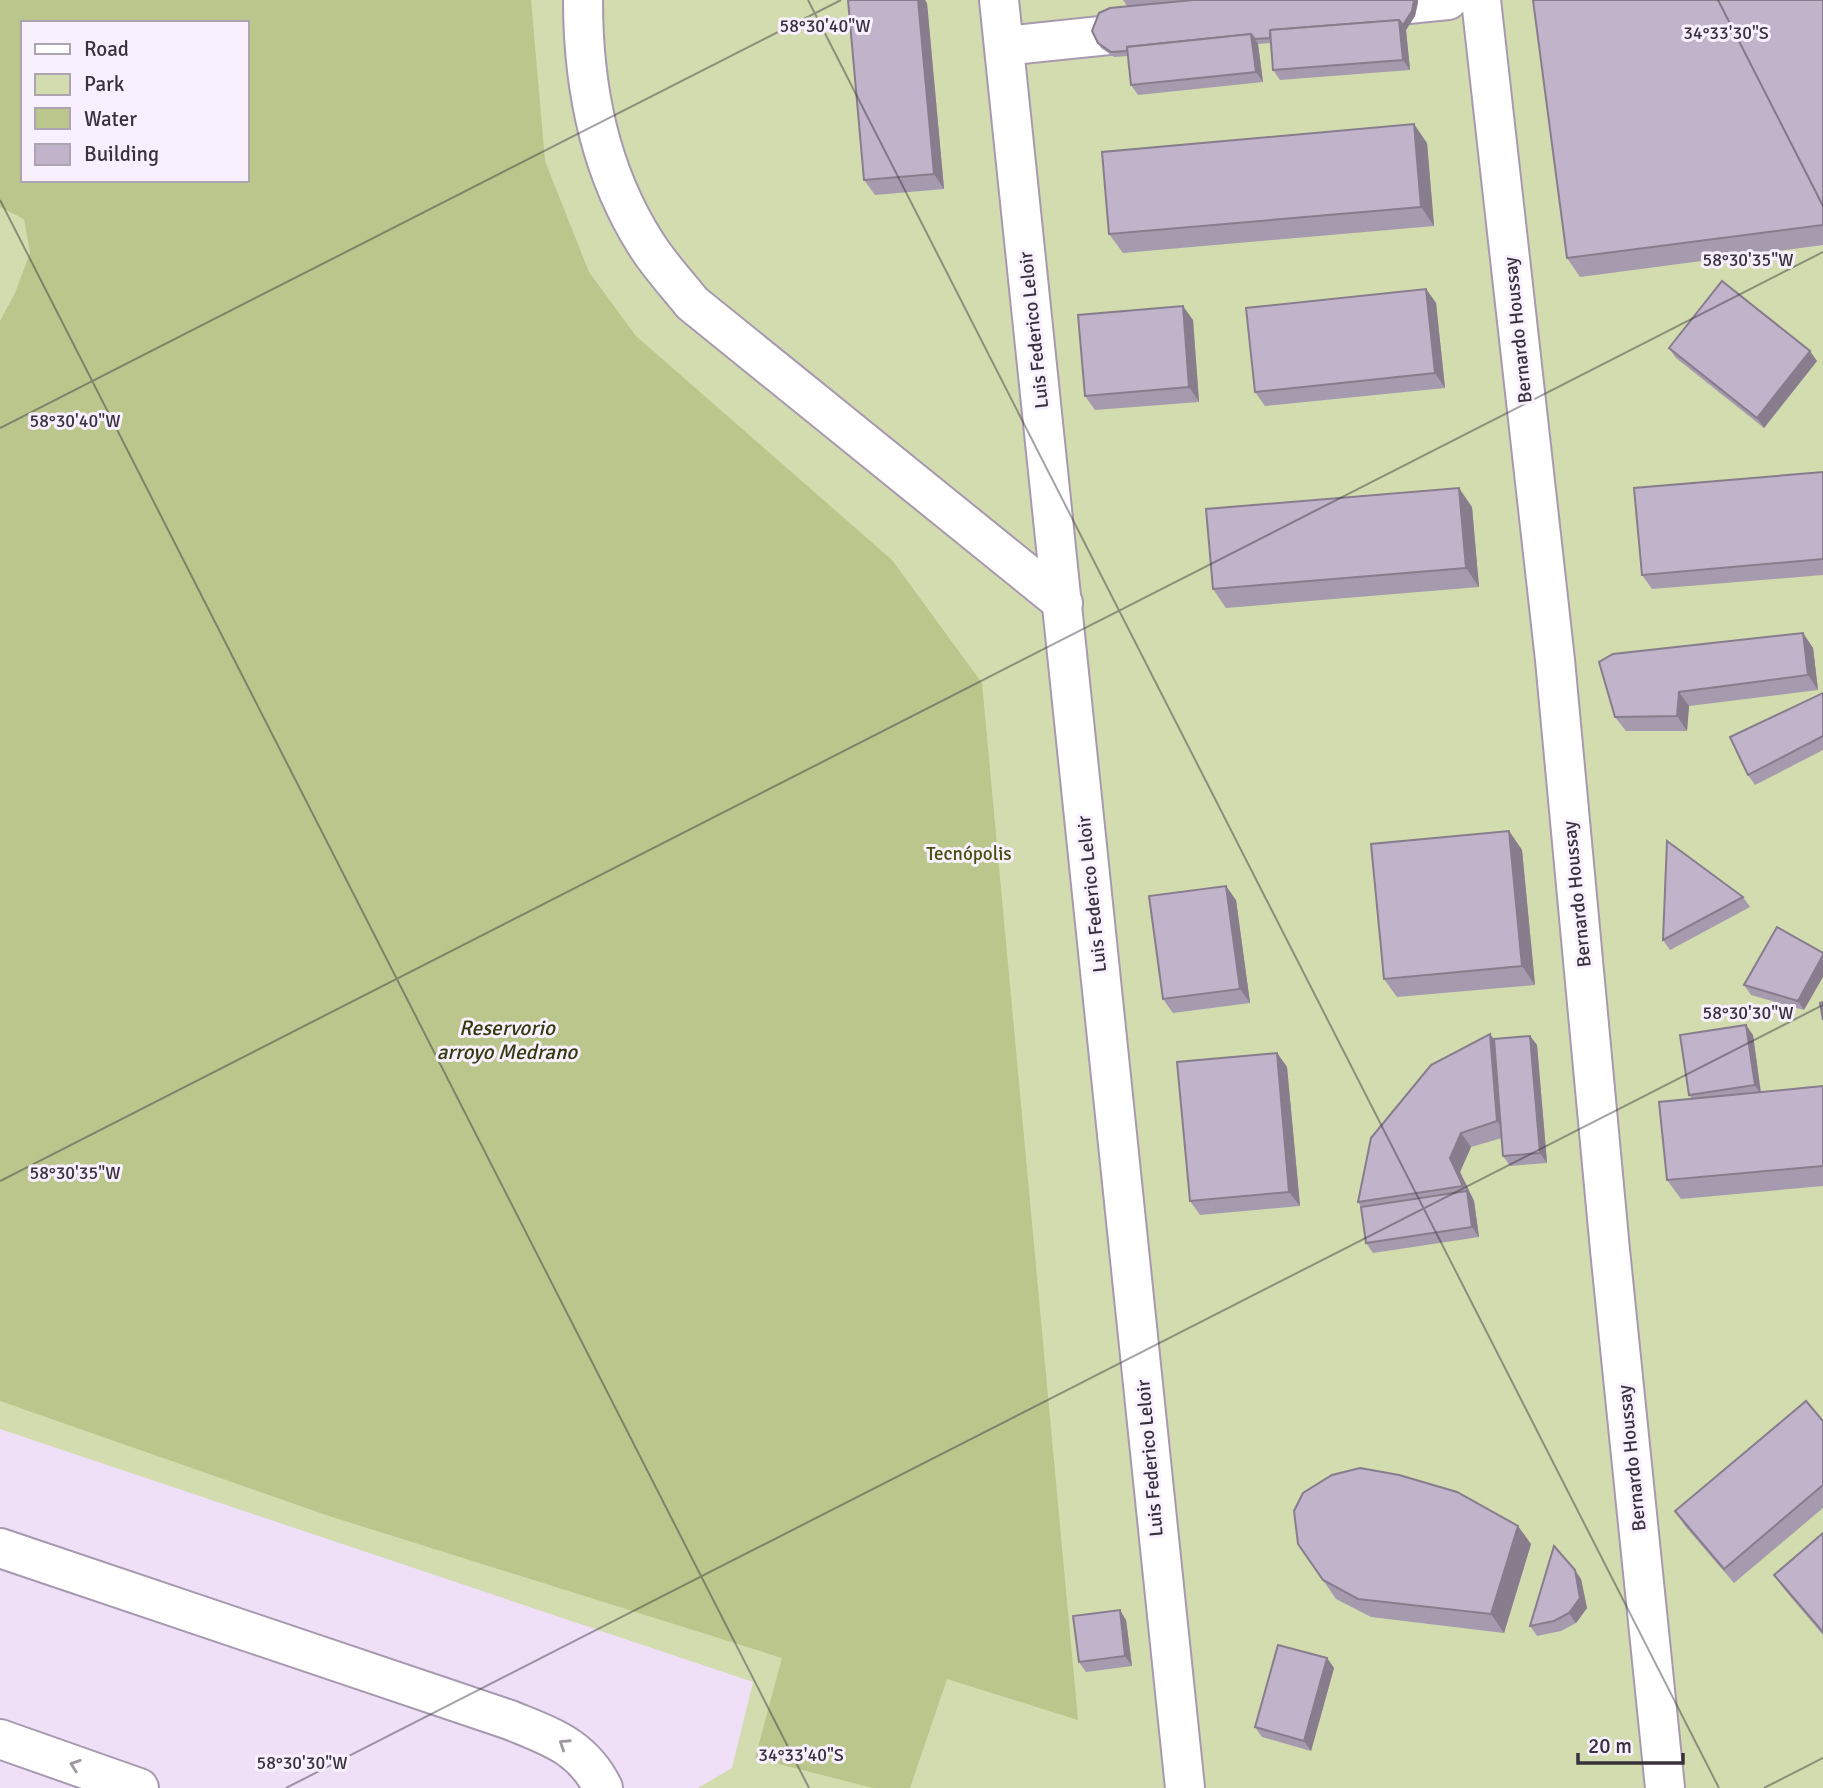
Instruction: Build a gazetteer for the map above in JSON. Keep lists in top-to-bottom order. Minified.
{"streets":{"street":["Luis Federico Leloir","Bernardo Houssay"]},"water":["Reservorio arroyo Medrano"],"parks":["Tecnópolis"],"legend":["Road","Park","Water","Building"],"scale_bar":"20 m","coordinates":["58°30'40\"W","34°33'30\"S","58°30'35\"W","58°30'30\"W","34°33'40\"S"]}
